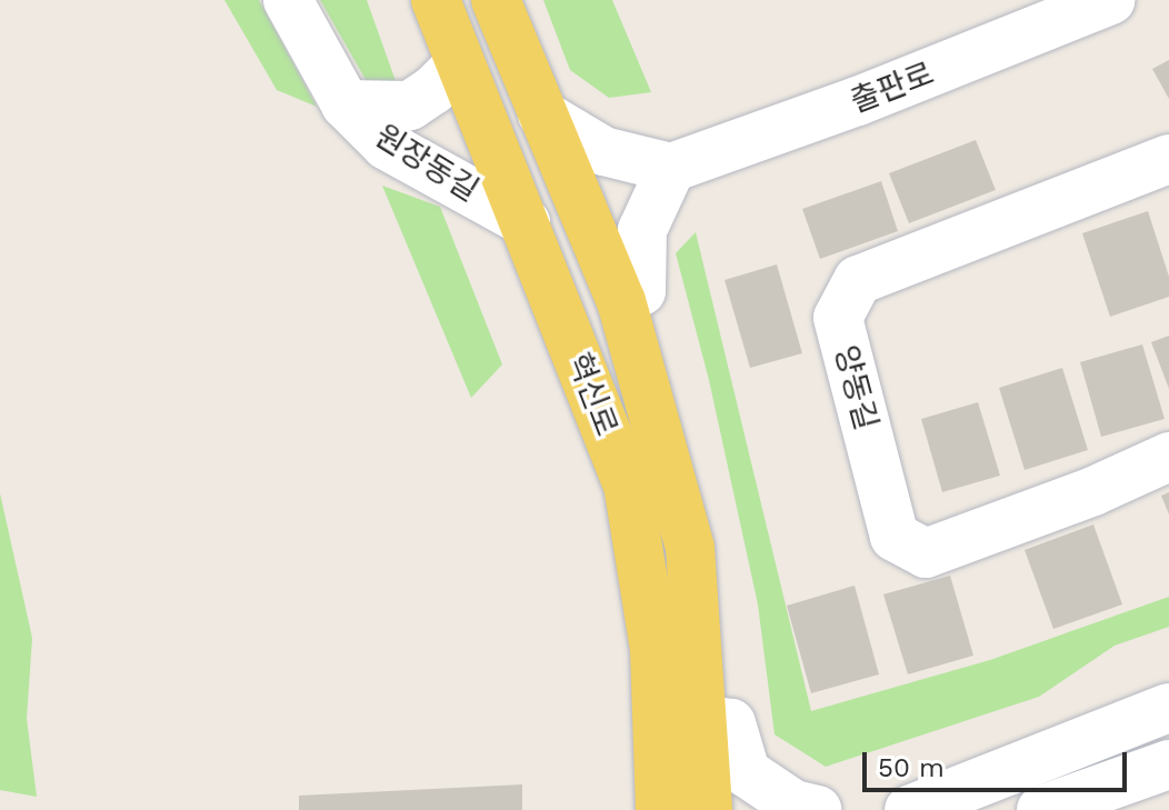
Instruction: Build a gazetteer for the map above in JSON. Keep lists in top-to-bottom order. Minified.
{"streets":{"main road":["혁신로"],"street":["출판로","원장동길","양동길"]},"crossings":[["원장동길","혁신로"]],"scale_bar":"50 m"}
